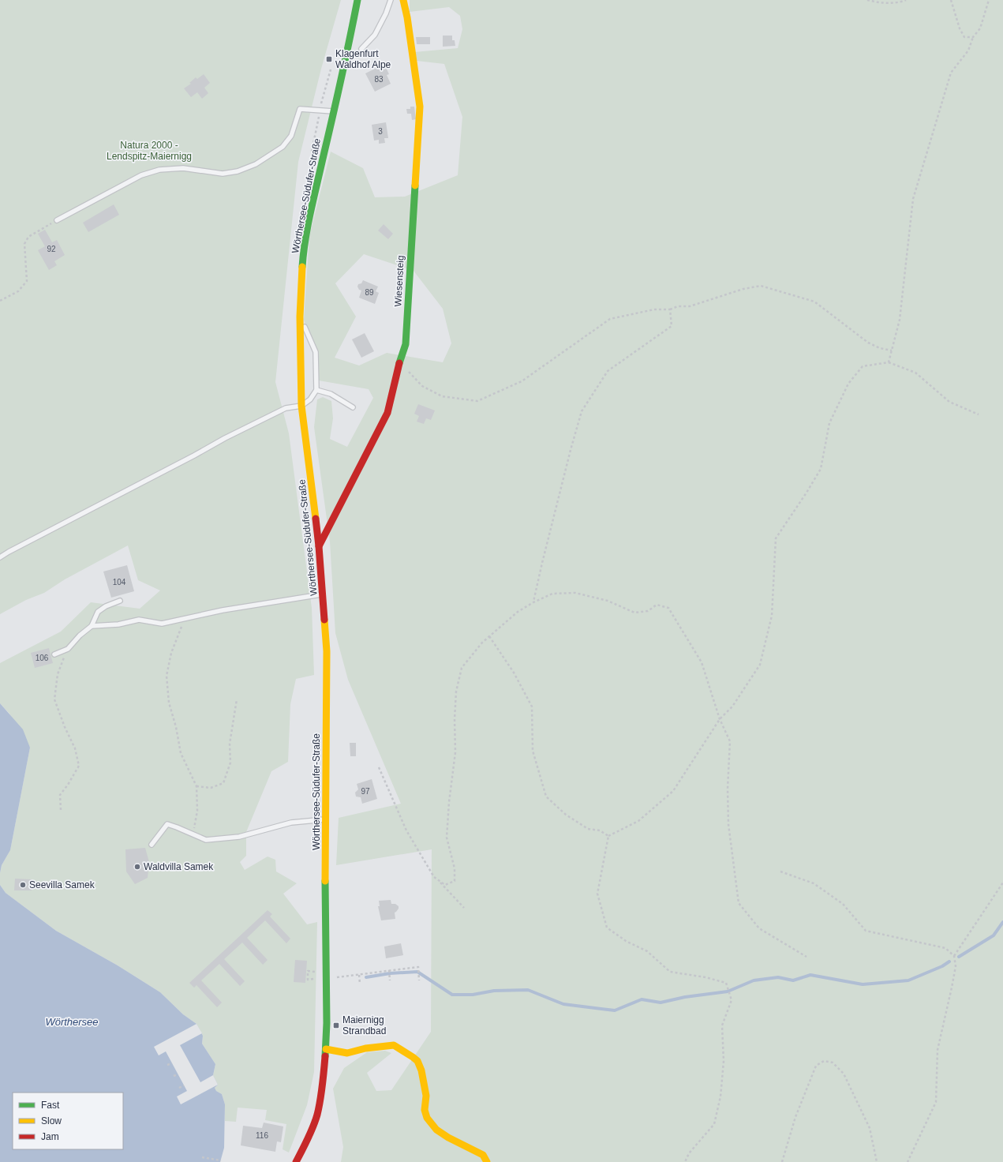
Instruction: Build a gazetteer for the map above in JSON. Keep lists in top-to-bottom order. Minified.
{"streets":{"main road":["Wörthersee-Südufer-Straße","Wiesensteig"]},"crossings":[["Wörthersee-Südufer-Straße","Wiesensteig"]],"water":["Wörthersee"],"parks":["Natura 2000 - Lendspitz-Maiernigg"],"places":{"transit":["Klagenfurt Waldhof Alpe","Maiernigg Strandbad"],"other":["Waldvilla Samek","Seevilla Samek"]},"house_numbers":["83","3","92","89","104","106","97","116"],"legend":["Fast","Slow","Jam"]}
